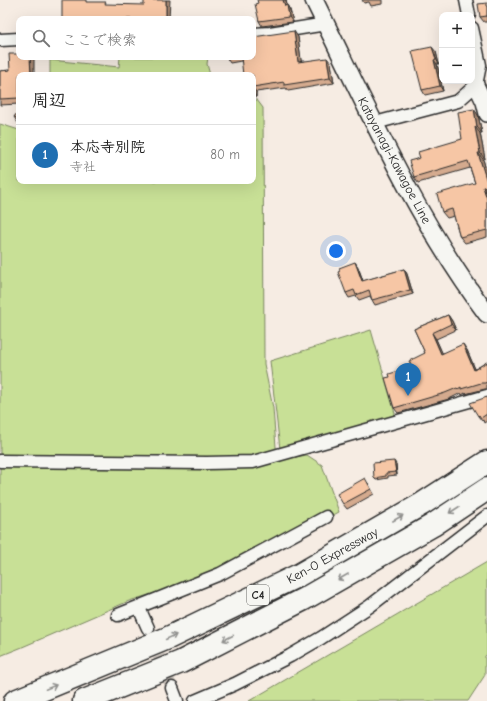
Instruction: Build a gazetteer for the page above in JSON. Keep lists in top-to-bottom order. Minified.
{"streets":{"highway":["Ken-O Expressway","C4"],"main road":["Katayanagi-Kawagoe Line"]},"page":{"map_buttons":["+","−"],"search":"ここで検索","heading":"周辺","list":[{"mark":"1","name":"本応寺別院","note":"寺社","value":"80 m"}],"pins":"1"}}
